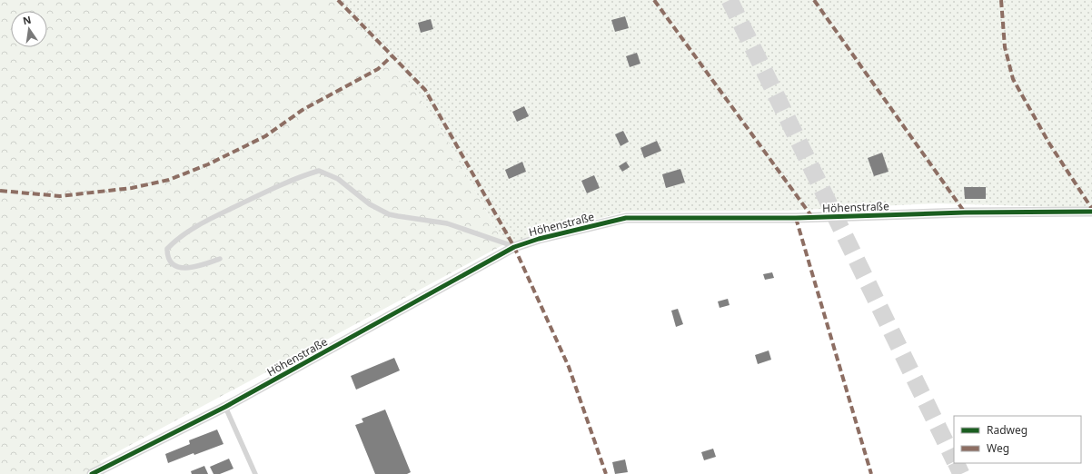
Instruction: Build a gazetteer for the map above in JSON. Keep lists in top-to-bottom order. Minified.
{"streets":{"street":["Höhenstraße"]},"legend":["Radweg","Weg"],"north":"top"}
